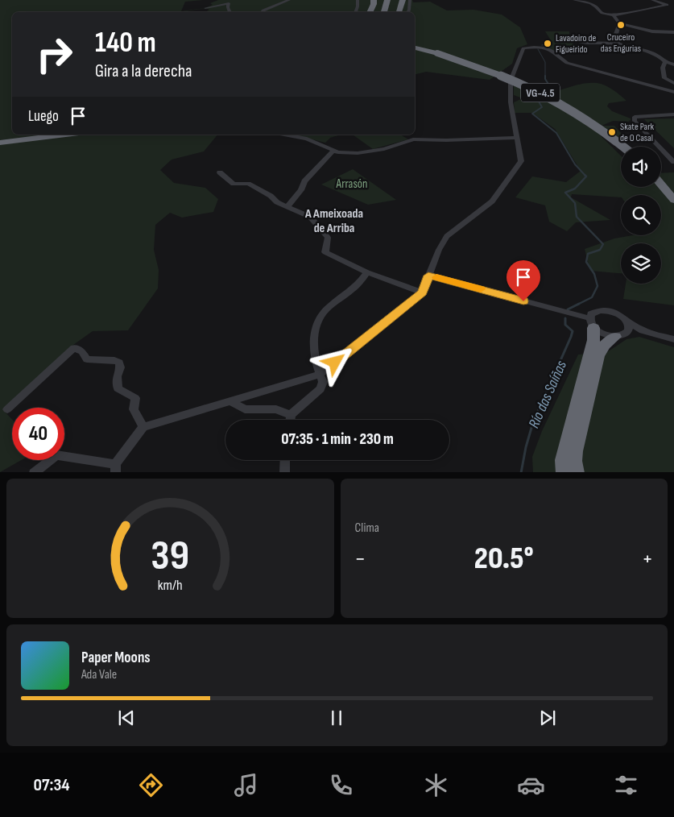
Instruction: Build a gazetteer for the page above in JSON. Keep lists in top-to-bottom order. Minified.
{"streets":{"highway":["VG-4.5"]},"districts":["A Ameixoada de Arriba"],"water":["Río das Saíñas"],"parks":["Arrasón"],"places":["Cruceiro das Engurias","Lavadoiro de Figueirido","Skate Park de O Casal"],"page":{"turn":["140 m","Gira a la derecha"],"then":"Luego","limit":"40","trip":"07:35 · 1 min · 230 m","tile":"Clima","heat":["−","20.5°","+"],"song":["Paper Moons","Ada Vale"],"tabs":"07:34","gauge":["39","km/h"]}}
